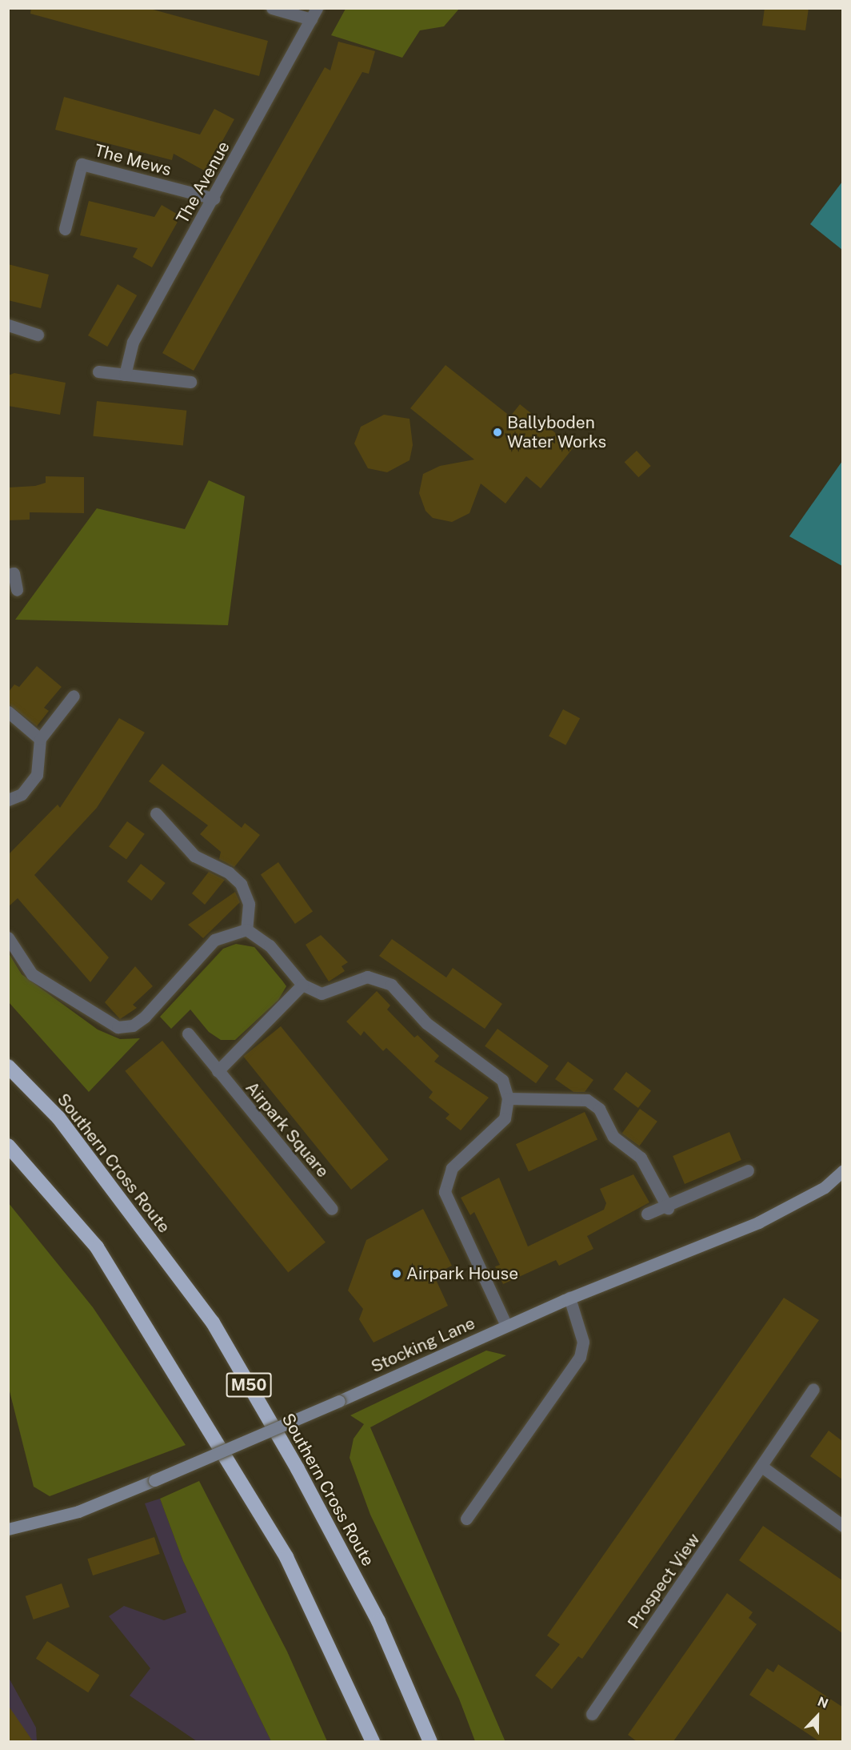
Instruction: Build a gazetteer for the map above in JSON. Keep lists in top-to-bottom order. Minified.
{"streets":{"highway":["Southern Cross Route","M50"],"main road":["Stocking Lane"],"street":["The Mews","The Avenue","Airpark Square","Prospect View"]},"crossings":[["The Mews","The Avenue"]],"places":["Ballyboden Water Works","Airpark House"],"north":"top"}
